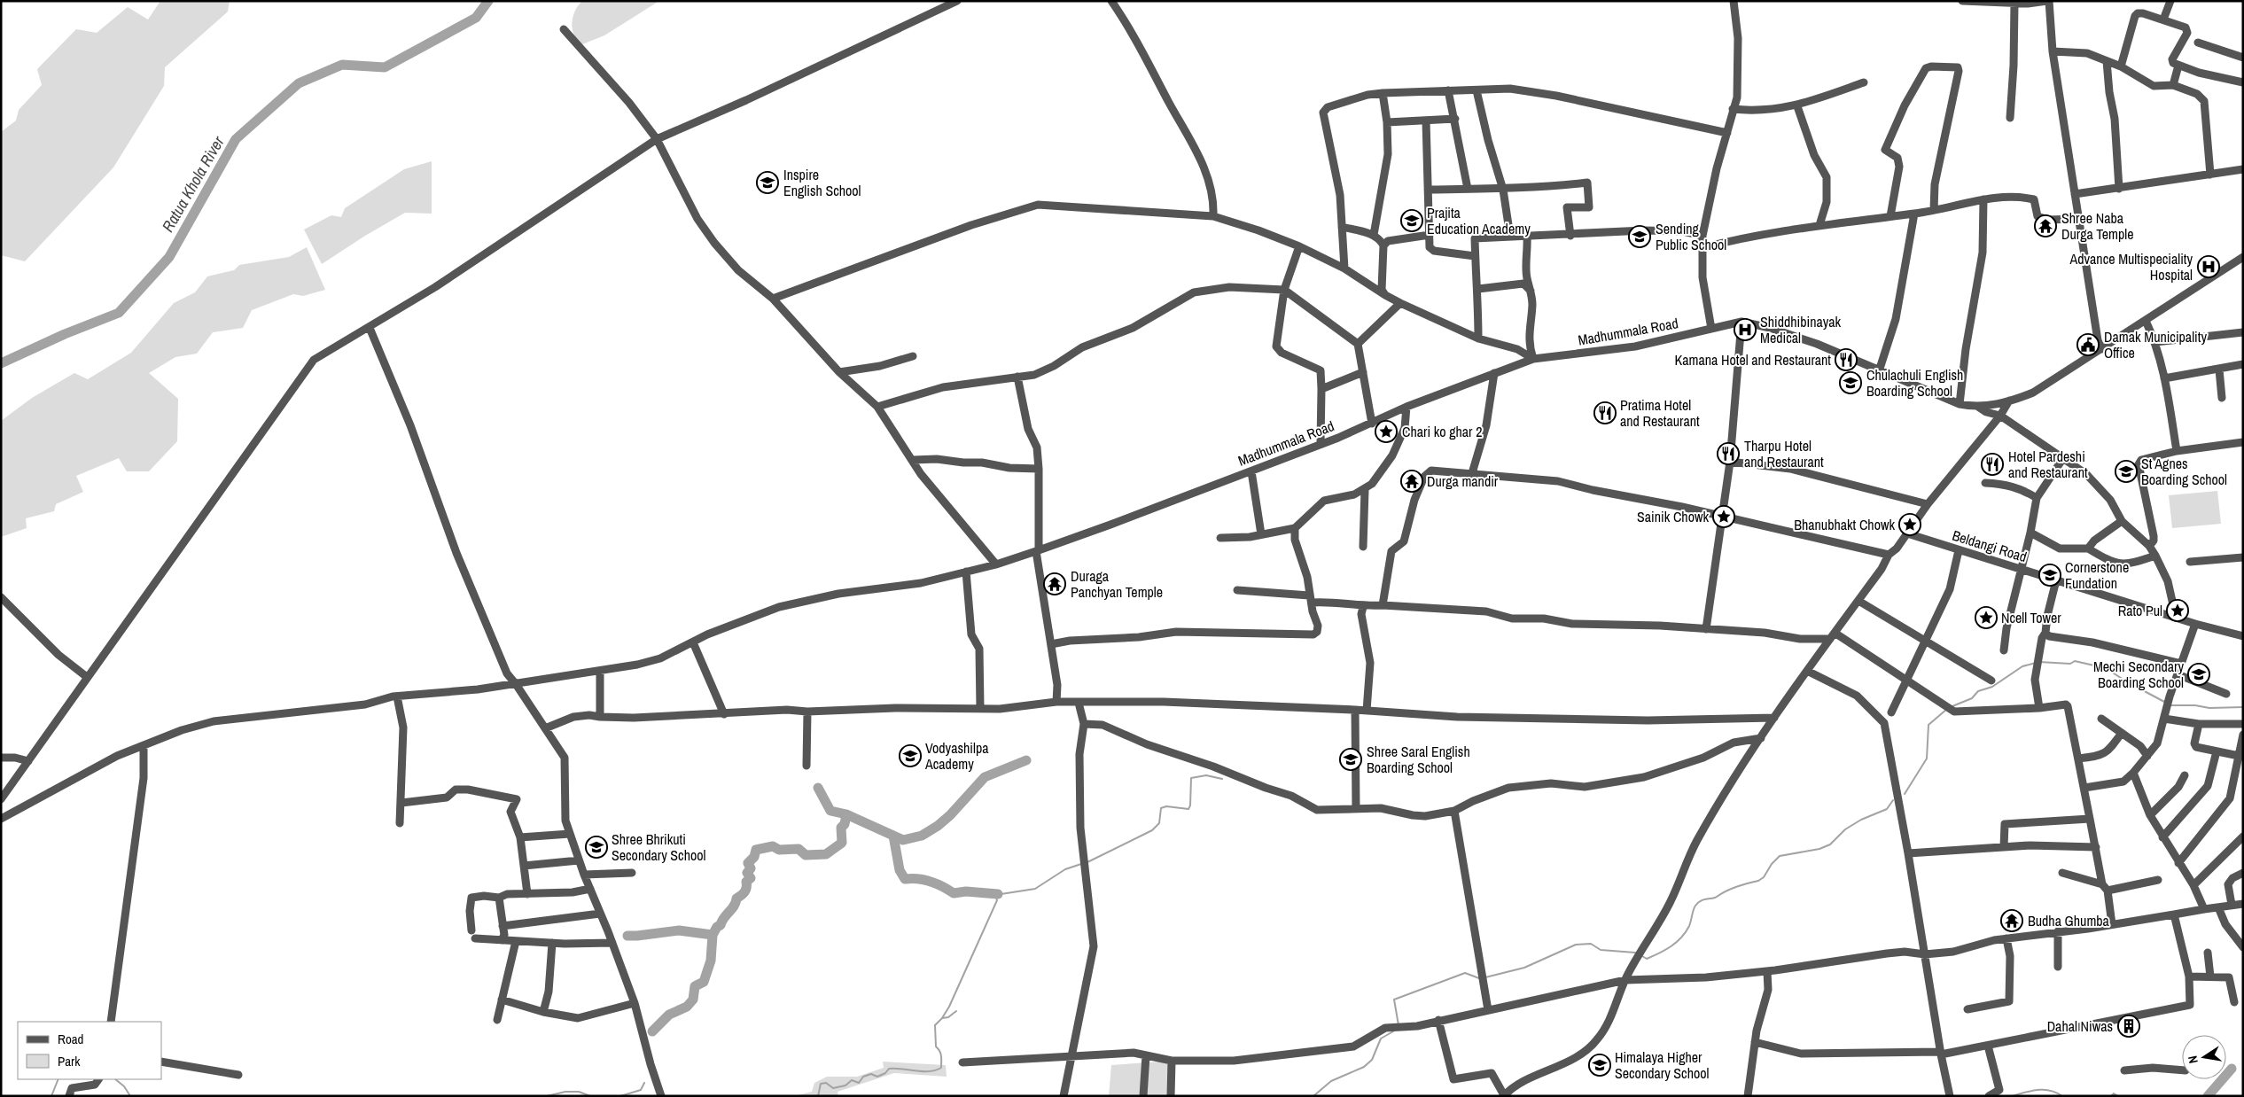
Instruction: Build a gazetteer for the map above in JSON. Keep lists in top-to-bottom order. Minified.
{"streets":{"street":["Madhummala Road","Beldangi Road"]},"water":["Ratua Khola River"],"places":{"school or university":["Inspire English School","Prajita Education Academy","Sending Public School","Chulachuli English Boarding School","St Agnes Boarding School","Cornerstone Fundation","Mechi Secondary Boarding School","Vodyashilpa Academy","Shree Saral English Boarding School","Shree Bhrikuti Secondary School","Himalaya Higher Secondary School"],"temple":["Shree Naba Durga Temple","Durga mandir","Duraga Panchyan Temple","Budha Ghumba"],"hospital":["Advance Multispeciality Hospital","Shiddhibinayak Medical"],"public building":["Damak Municipality Office"],"restaurant":["Kamana Hotel and Restaurant","Pratima Hotel and Restaurant","Tharpu Hotel and Restaurant","Hotel Pardeshi and Restaurant"],"place":["Chari ko ghar 2","Sainik Chowk","Bhanubhakt Chowk","Rato Pul","Ncell Tower"],"building":["Dahal Niwas"]},"legend":["Road","Park"],"north":"left"}
